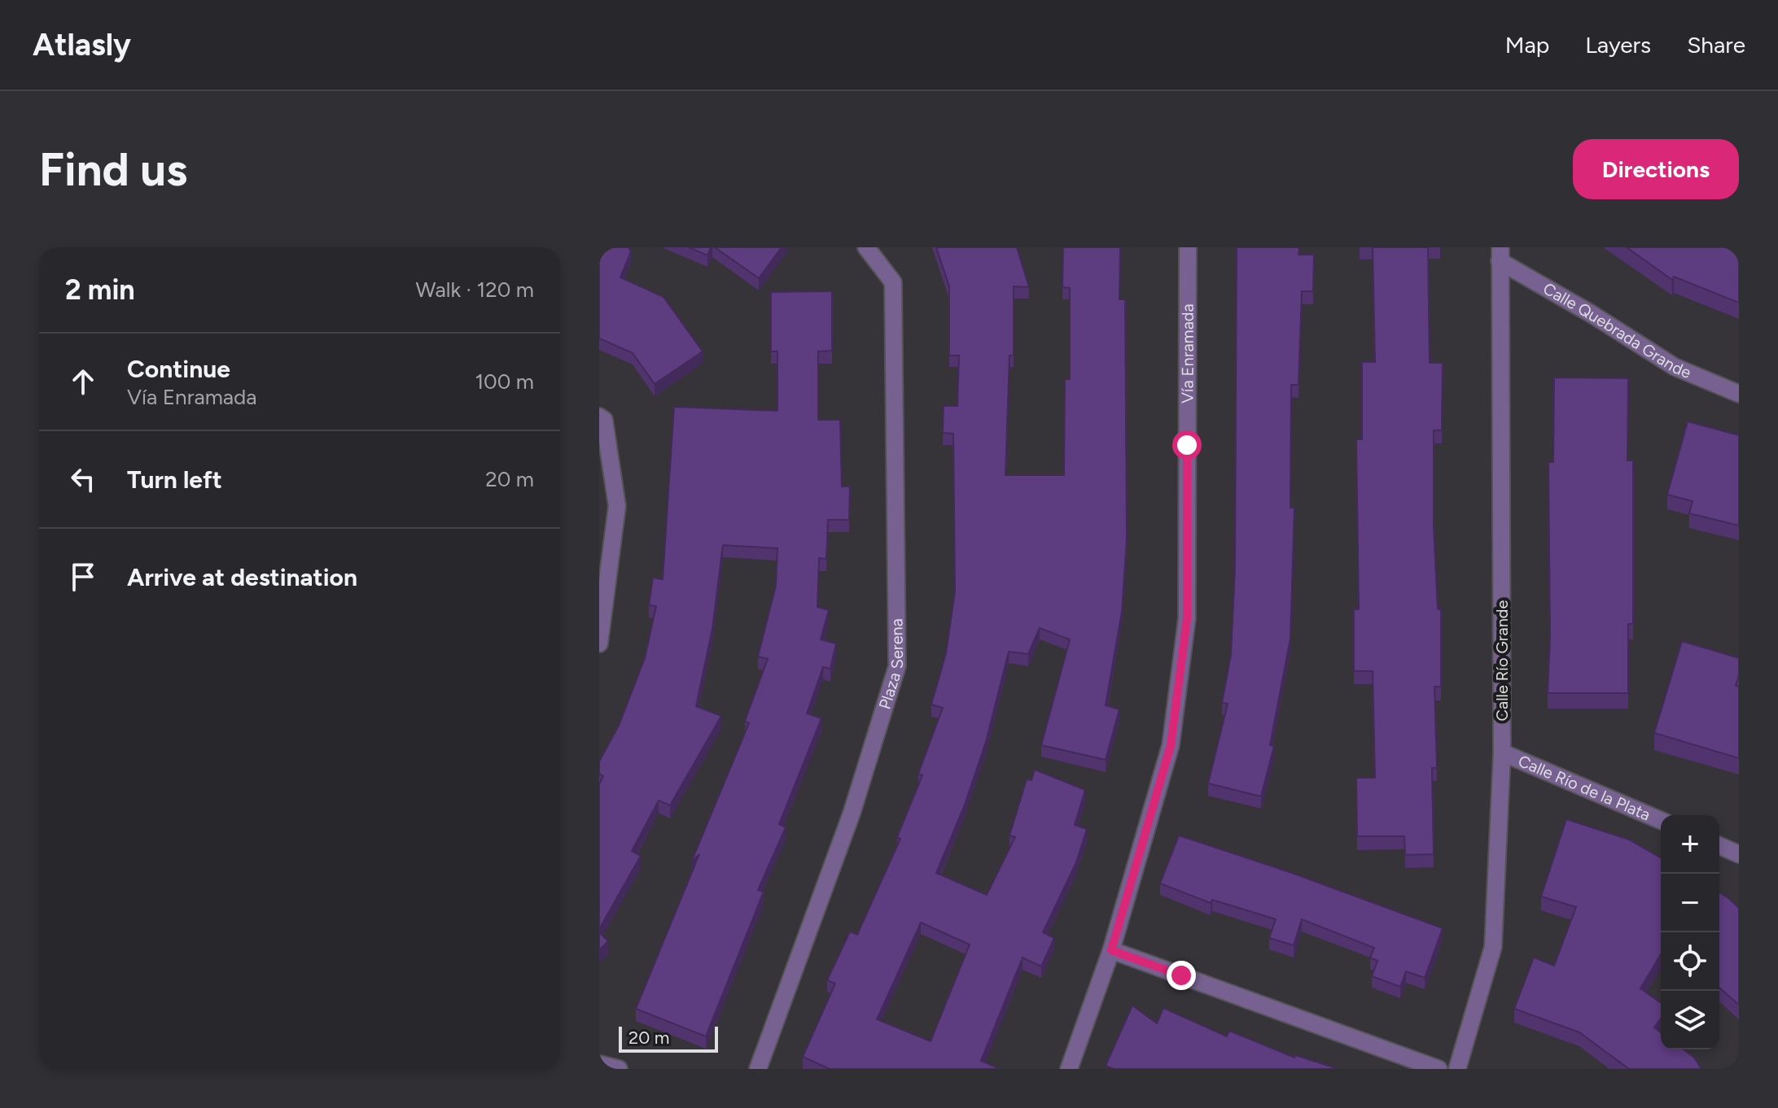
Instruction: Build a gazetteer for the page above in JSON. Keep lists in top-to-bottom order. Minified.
{"streets":{"street":["Calle Quebrada Grande","Vía Enramada","Calle Río Grande","Plaza Serena","Calle Río de la Plata"]},"crossings":[["Calle Quebrada Grande","Calle Río Grande"],["Calle Río Grande","Calle Río de la Plata"]],"scale_bar":"20 m","page":{"header":"Atlasly","nav":["Map","Layers","Share"],"buttons":"Directions","title":"Find us","heading":["2 min","Walk · 120 m"],"list":[["Continue","Vía Enramada","100 m"],["Turn left","20 m"],"Arrive at destination"],"map_buttons":["+","−"],"scale":"20 m"}}
